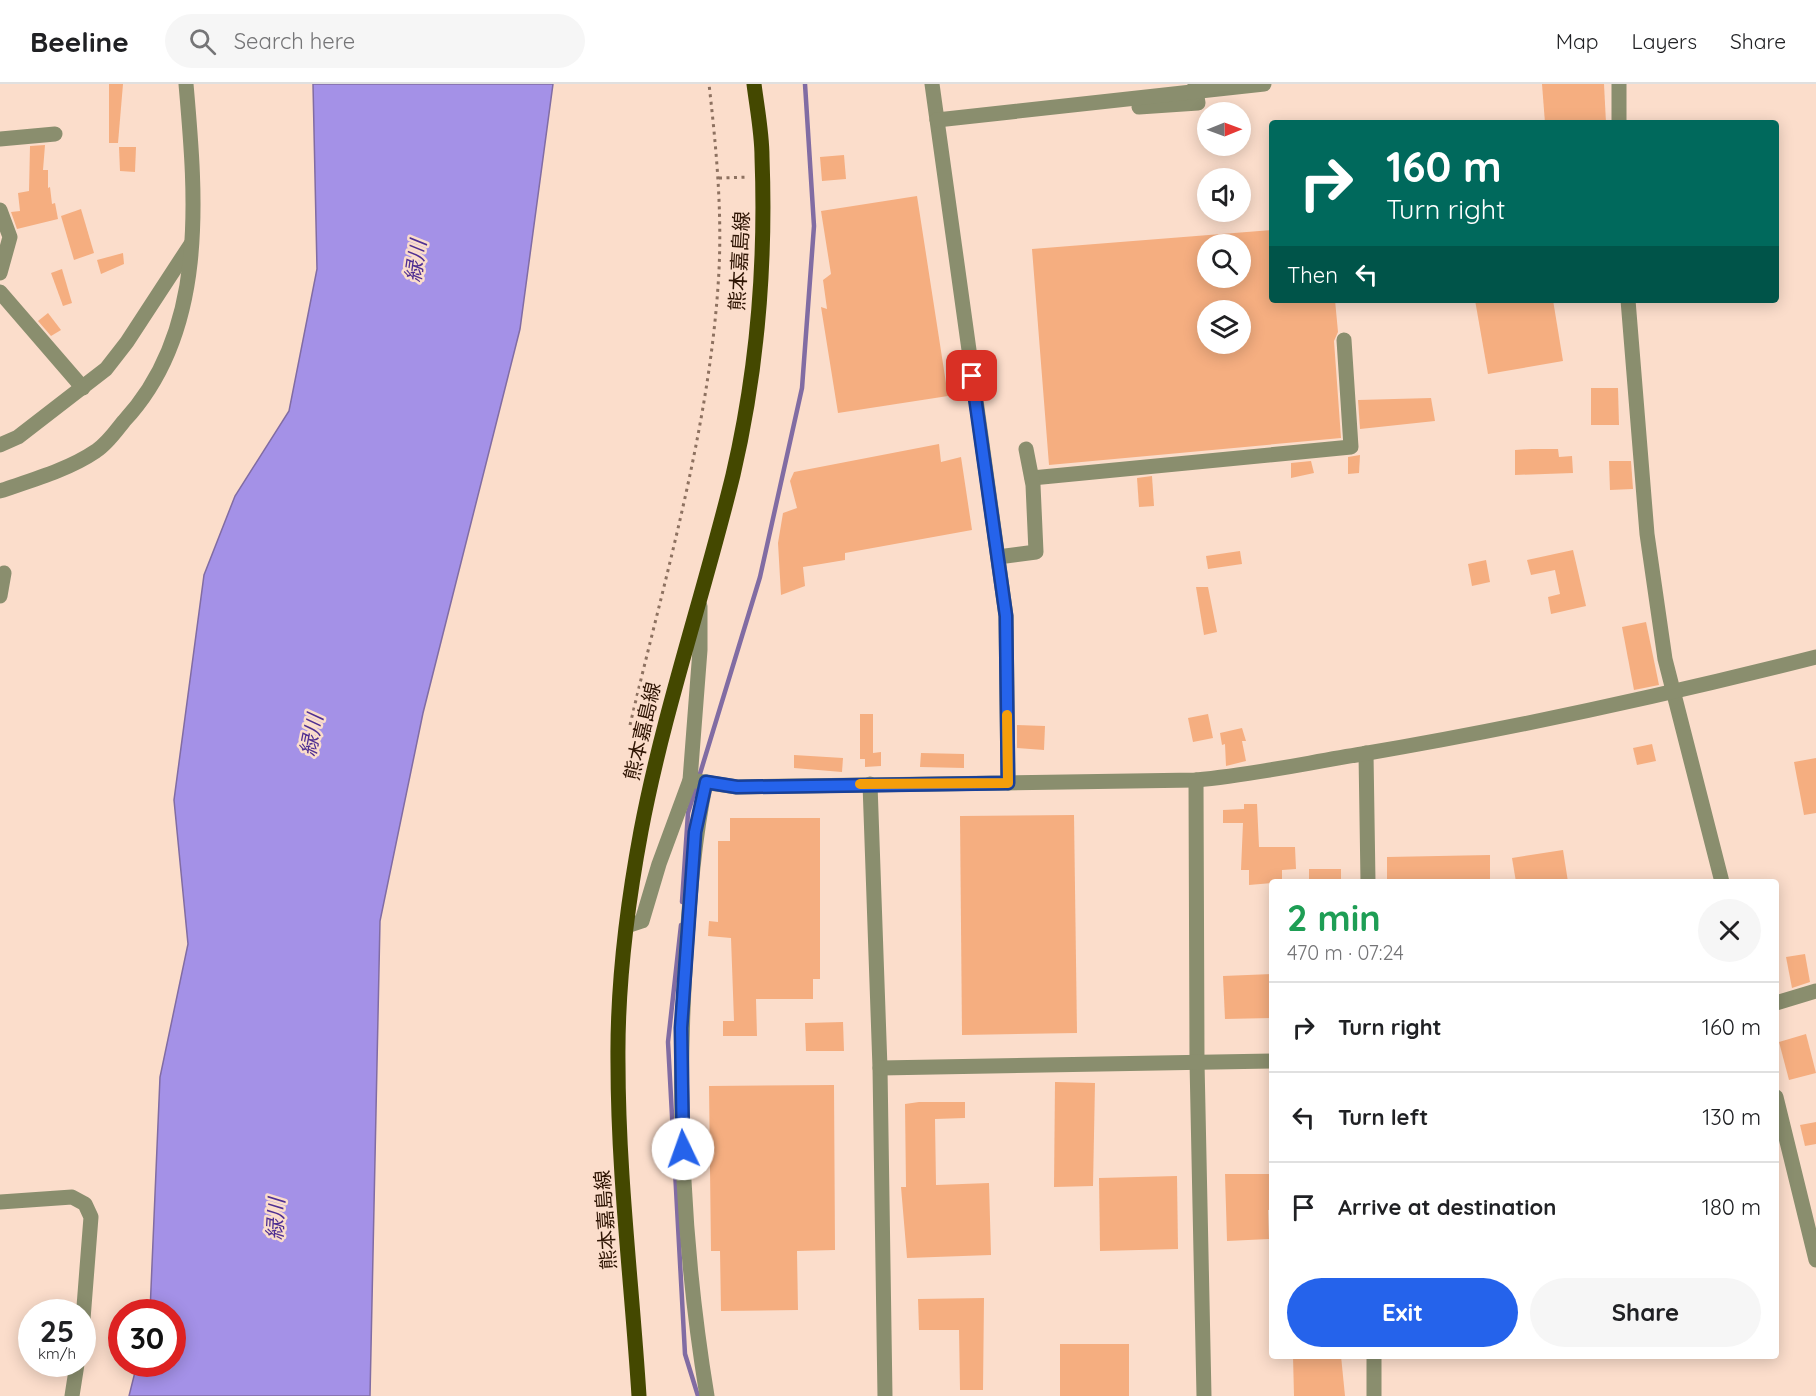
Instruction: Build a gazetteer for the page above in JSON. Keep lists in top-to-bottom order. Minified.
{"streets":{"main road":["熊本嘉島線"]},"water":["緑川"],"north":"right","page":{"header":"Beeline","search":"Search here","nav":["Map","Layers","Share"],"turn":["160 m","Turn right"],"then":"Then","heading":["2 min","470 m · 07:24"],"list":[{"name":"Turn right","value":"160 m"},{"name":"Turn left","value":"130 m"},{"name":"Arrive at destination","value":"180 m"}],"buttons":["Exit","Share"],"speed":"25 km/h","limit":"30"}}
